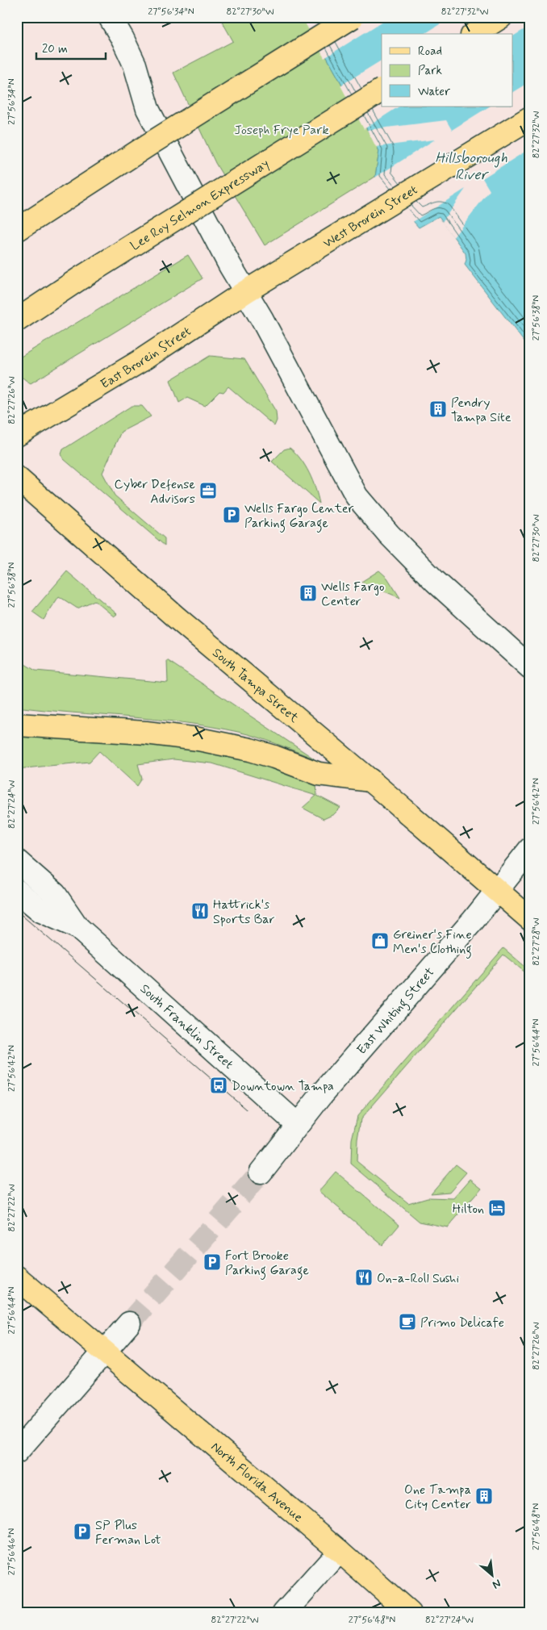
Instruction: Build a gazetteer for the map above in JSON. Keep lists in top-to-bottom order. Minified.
{"streets":{"main road":["Lee Roy Selmon Expressway","West Brorein Street","East Brorein Street","South Tampa Street","North Florida Avenue"],"street":["East Whiting Street","South Franklin Street"]},"crossings":[["West Brorein Street","East Brorein Street"],["South Tampa Street","East Whiting Street"],["East Whiting Street","South Franklin Street"]],"water":["Hillsborough River"],"parks":["Joseph Frye Park"],"places":{"building":["Pendry Tampa Site","Wells Fargo Center","One Tampa City Center"],"office":["Cyber Defense Advisors"],"parking":["Wells Fargo Center Parking Garage","Fort Brooke Parking Garage","SP Plus Ferman Lot"],"restaurant":["Hattrick's Sports Bar","On-a-Roll Sushi"],"shop":["Greiner's Fine Men's Clothing"],"bus stop":["Downtown Tampa"],"hotel":["Hilton"],"cafe":["Primo Delicafe"]},"legend":["Road","Park","Water"],"scale_bar":"20 m","north":"bottom right","coordinates":["27°56'34\"N","82°27'30\"W","82°27'32\"W","27°56'38\"N","82°27'26\"W","27°56'42\"N","82°27'24\"W","82°27'28\"W","27°56'44\"N","82°27'22\"W","27°56'48\"N","27°56'46\"N"]}
